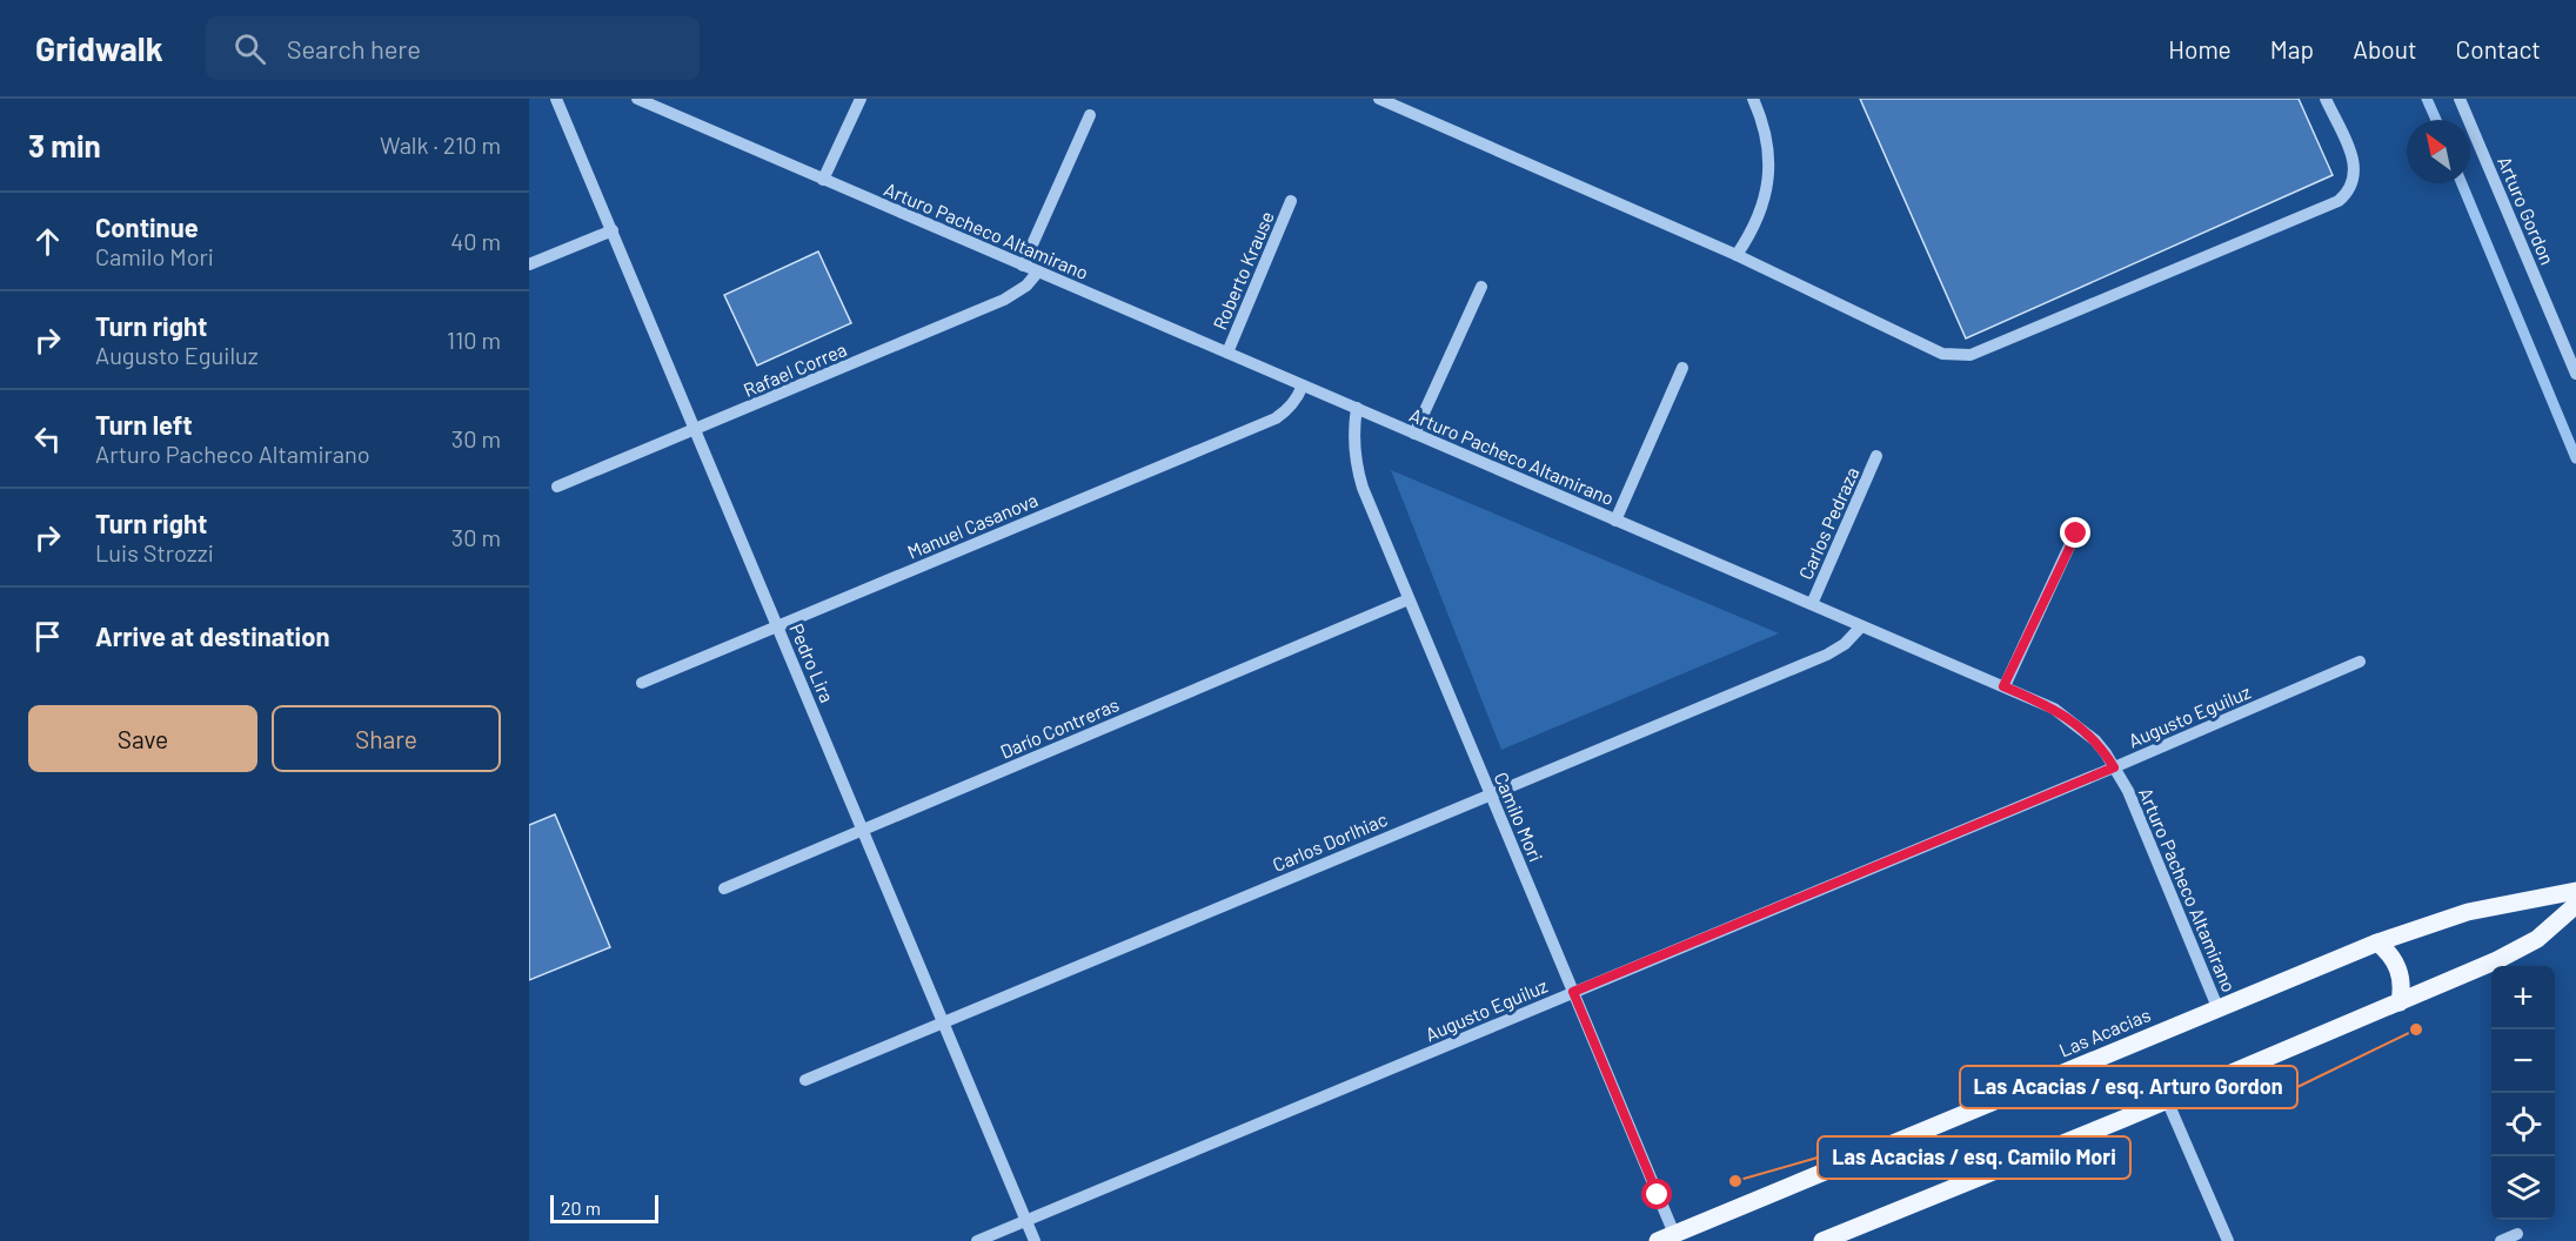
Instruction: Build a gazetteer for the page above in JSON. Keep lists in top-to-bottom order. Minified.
{"streets":{"main road":["Las Acacias"],"street":["Arturo Gordon","Arturo Pacheco Altamirano","Roberto Krause","Rafael Correa","Carlos Pedraza","Manuel Casanova","Pedro Lira","Augusto Eguiluz","Darío Contreras","Camilo Mori","Carlos Dorlhiac"]},"crossings":[["Arturo Pacheco Altamirano","Roberto Krause"],["Arturo Pacheco Altamirano","Rafael Correa"],["Arturo Pacheco Altamirano","Carlos Pedraza"],["Arturo Pacheco Altamirano","Manuel Casanova"],["Arturo Pacheco Altamirano","Augusto Eguiluz"],["Arturo Pacheco Altamirano","Camilo Mori"],["Arturo Pacheco Altamirano","Carlos Dorlhiac"],["Arturo Pacheco Altamirano","Las Acacias"],["Rafael Correa","Pedro Lira"],["Manuel Casanova","Pedro Lira"],["Pedro Lira","Augusto Eguiluz"],["Pedro Lira","Darío Contreras"],["Pedro Lira","Carlos Dorlhiac"],["Augusto Eguiluz","Camilo Mori"],["Darío Contreras","Camilo Mori"],["Camilo Mori","Carlos Dorlhiac"],["Camilo Mori","Las Acacias"]],"places":["Las Acacias / esq. Arturo Gordon","Las Acacias / esq. Camilo Mori"],"scale_bar":"20 m","north":"top left","page":{"header":"Gridwalk","search":"Search here","nav":["Home","Map","About","Contact"],"heading":["3 min","Walk · 210 m"],"list":[["Continue","Camilo Mori","40 m"],["Turn right","Augusto Eguiluz","110 m"],["Turn left","Arturo Pacheco Altamirano","30 m"],["Turn right","Luis Strozzi","30 m"],"Arrive at destination"],"buttons":["Save","Share"],"map_buttons":["+","−"],"scale":"20 m"}}
